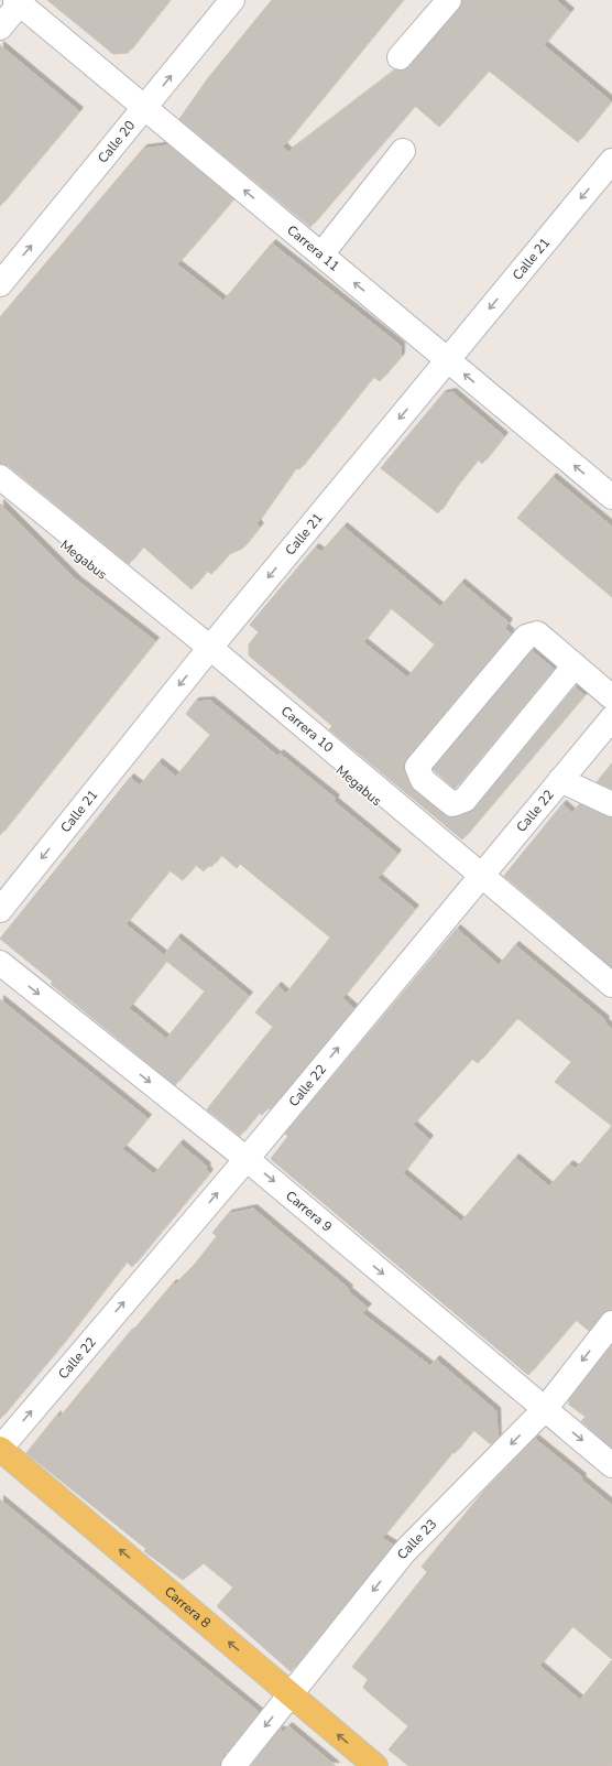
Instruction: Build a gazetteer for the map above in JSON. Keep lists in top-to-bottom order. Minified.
{"streets":{"main road":["Carrera 8"],"street":["Calle 20","Carrera 11","Calle 21","Megabus","Calle 22","Carrera 9","Calle 23"]},"crossings":[["Calle 20","Carrera 11"],["Carrera 11","Calle 21"],["Calle 21","Megabus"],["Megabus","Calle 22"],["Calle 22","Carrera 9"],["Calle 22","Carrera 8"],["Carrera 9","Calle 23"],["Calle 23","Carrera 8"]],"one_way":["Calle 20","Carrera 11","Calle 21","Calle 22","Carrera 9","Calle 23","Carrera 8"]}
